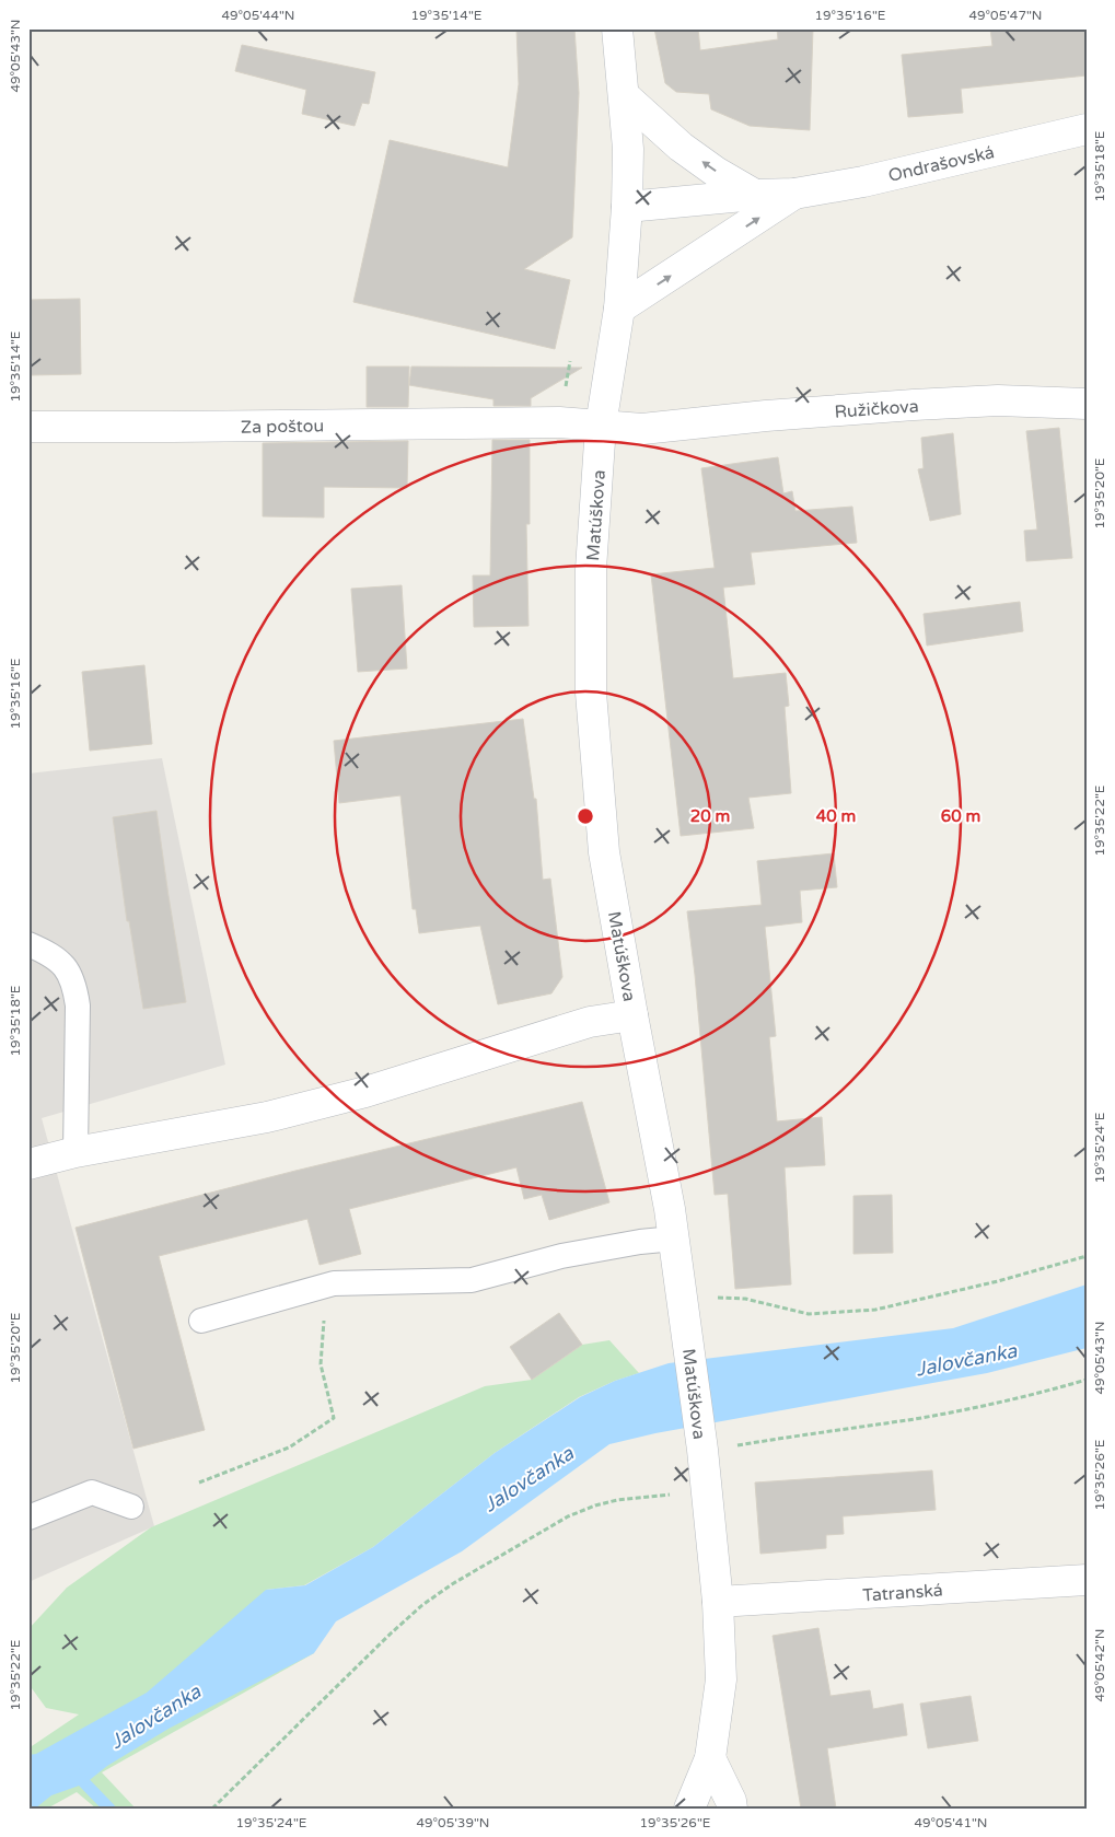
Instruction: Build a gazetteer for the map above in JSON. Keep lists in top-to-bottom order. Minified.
{"streets":{"street":["Ondrašovská","Ružičkova","Za poštou","Matúškova","Tatranská"]},"crossings":[["Ondrašovská","Matúškova"],["Ružičkova","Za poštou"],["Ružičkova","Matúškova"],["Za poštou","Matúškova"],["Matúškova","Tatranská"]],"water":["Jalovčanka"],"coordinates":["49°05'44\"N","19°35'14\"E","19°35'16\"E","49°05'47\"N","49°05'43\"N","19°35'18\"E","19°35'20\"E","19°35'22\"E","19°35'24\"E","19°35'26\"E","49°05'42\"N","49°05'39\"N","49°05'41\"N"],"rings":["20 m","40 m","60 m"]}
